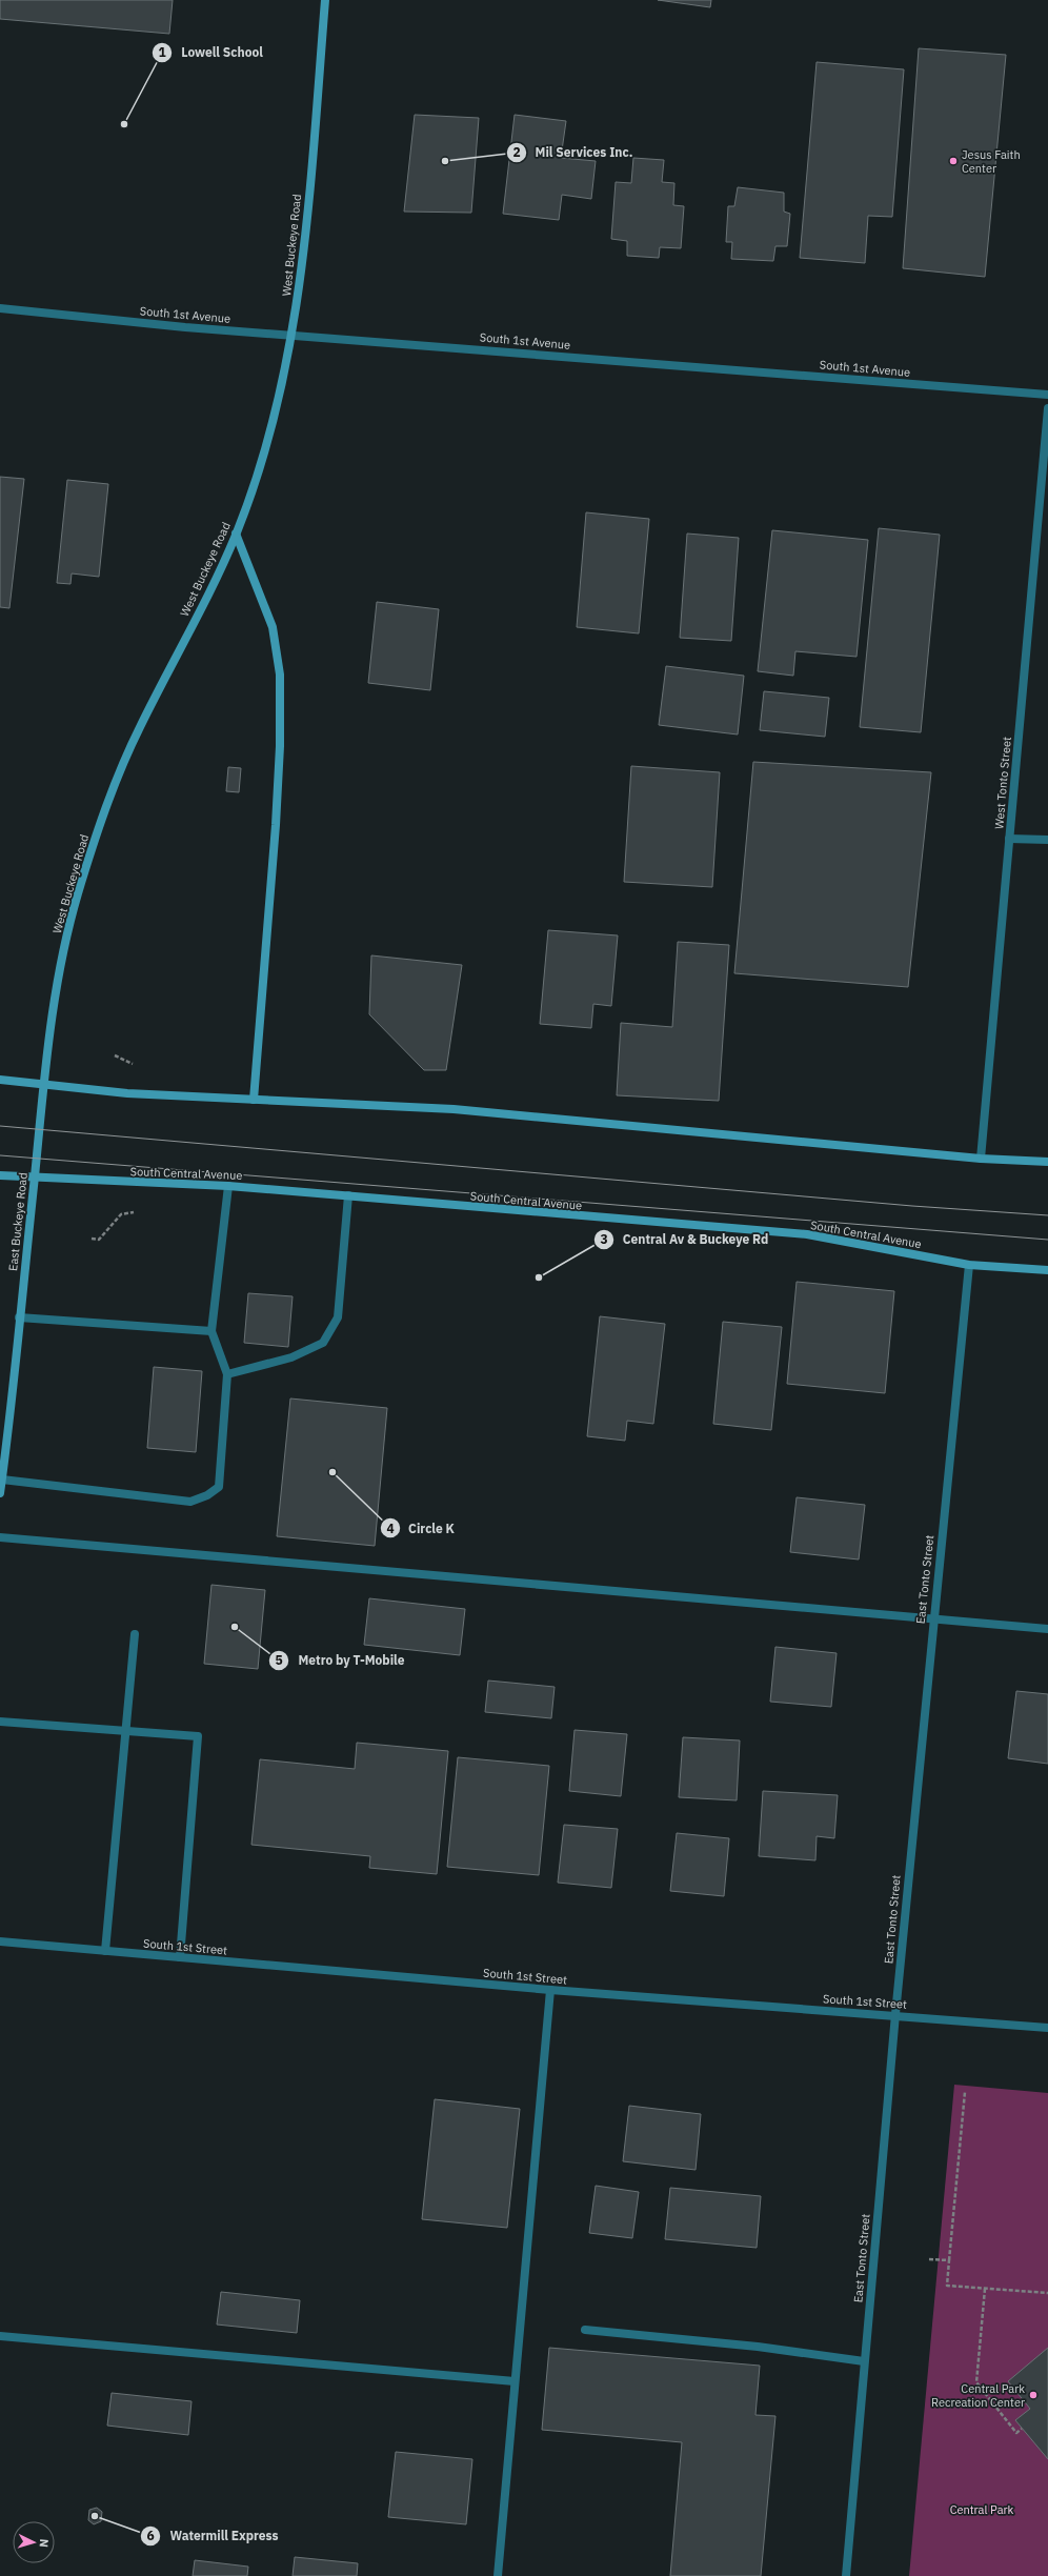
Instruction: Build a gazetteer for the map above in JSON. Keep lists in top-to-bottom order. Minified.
{"streets":{"main road":["West Buckeye Road","South Central Avenue","East Buckeye Road"],"street":["South 1st Avenue","West Tonto Street","East Tonto Street","South 1st Street"]},"crossings":[["West Buckeye Road","South 1st Avenue"],["West Buckeye Road","East Buckeye Road"],["South Central Avenue","East Buckeye Road"],["South Central Avenue","East Tonto Street"],["East Tonto Street","South 1st Street"]],"parks":["Central Park"],"places":["Lowell School","Mil Services Inc.","Jesus Faith Center","Central Av & Buckeye Rd","Circle K","Metro by T-Mobile","Central Park Recreation Center","Watermill Express"],"north":"right"}
